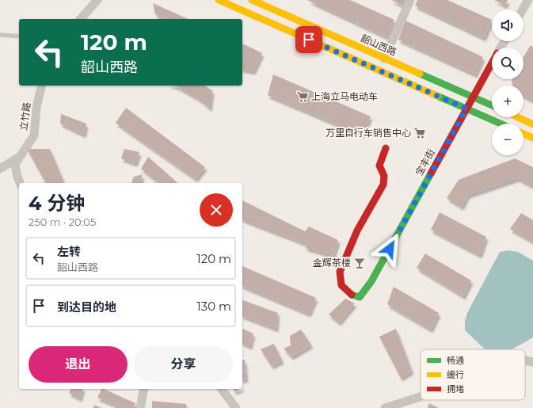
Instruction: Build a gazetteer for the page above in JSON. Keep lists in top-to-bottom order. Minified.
{"streets":{"main road":["韶山西路","宝丰街"],"street":["立竹路"]},"crossings":[["韶山西路","宝丰街"]],"places":{"supermarket":["上海立马电动车","万里自行车销售中心"],"bar":["金辉茶楼"]},"legend":["畅通","缓行","拥堵"],"page":{"map_buttons":["+","−"],"turn":["120 m","韶山西路"],"heading":["4 分钟","250 m · 20:05"],"list":[{"name":"左转","note":"韶山西路","value":"120 m"},{"name":"到达目的地","value":"130 m"}],"buttons":["退出","分享"]}}
